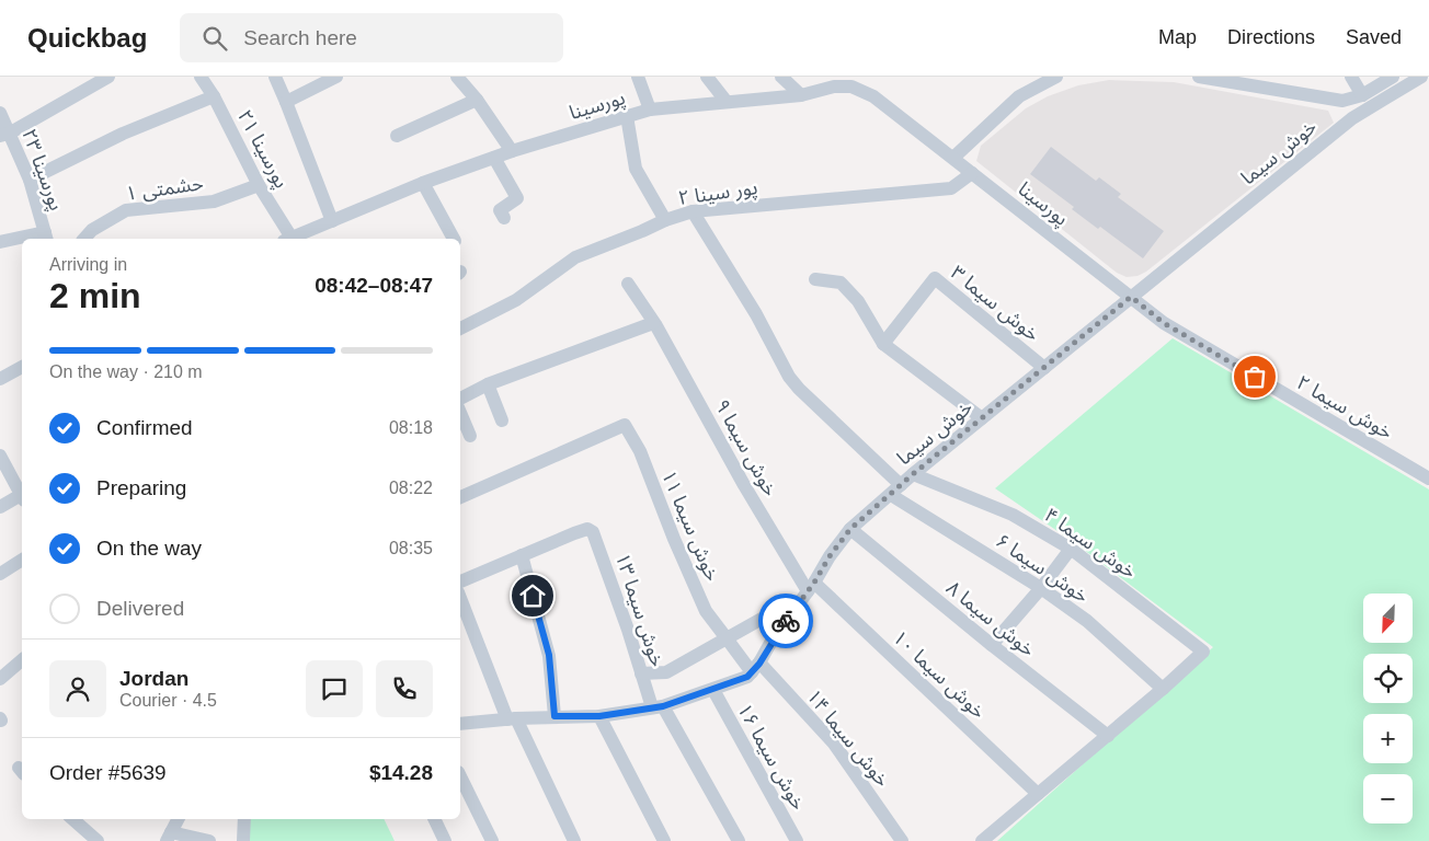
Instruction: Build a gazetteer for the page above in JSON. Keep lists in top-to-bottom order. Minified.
{"streets":{"street":["پورسینا","پورسینا ۲۱","خوش سیما","پورسینا ۲۳","حشمتی ۱","پور سینا ۲","خوش سیما ۳","خوش سیما ۲","خوش سیما ۹","خوش سیما ۱۱","خوش سیما ۴","خوش سیما ۶","خوش سیما ۱۳","خوش سیما ۸","خوش سیما ۱۰","خوش سیما ۱۴","خوش سیما ۱۶"]},"crossings":[["پورسینا","خوش سیما"],["پورسینا","پور سینا ۲"],["پورسینا","خوش سیما ۲"],["پورسینا ۲۱","حشمتی ۱"],["خوش سیما","خوش سیما ۳"],["خوش سیما","خوش سیما ۲"],["خوش سیما","خوش سیما ۹"],["خوش سیما","خوش سیما ۱۱"],["خوش سیما","خوش سیما ۴"],["خوش سیما","خوش سیما ۶"],["خوش سیما","خوش سیما ۸"],["خوش سیما","خوش سیما ۱۰"],["خوش سیما","خوش سیما ۱۴"],["پور سینا ۲","خوش سیما ۶"],["خوش سیما ۹","خوش سیما ۱۰"],["خوش سیما ۱۱","خوش سیما ۱۴"],["خوش سیما ۴","خوش سیما ۶"]],"north":"bottom left","page":{"header":"Quickbag","search":"Search here","nav":["Map","Directions","Saved"],"heading":["2 min","Arriving in","08:42–08:47"],"panel":["Jordan","Courier · 4.5","Order #5639","$14.28"],"bar":"On the way · 210 m","list":[["Confirmed","08:18"],["Preparing","08:22"],["On the way","08:35"],"Delivered"],"map_buttons":["+","−"]}}
